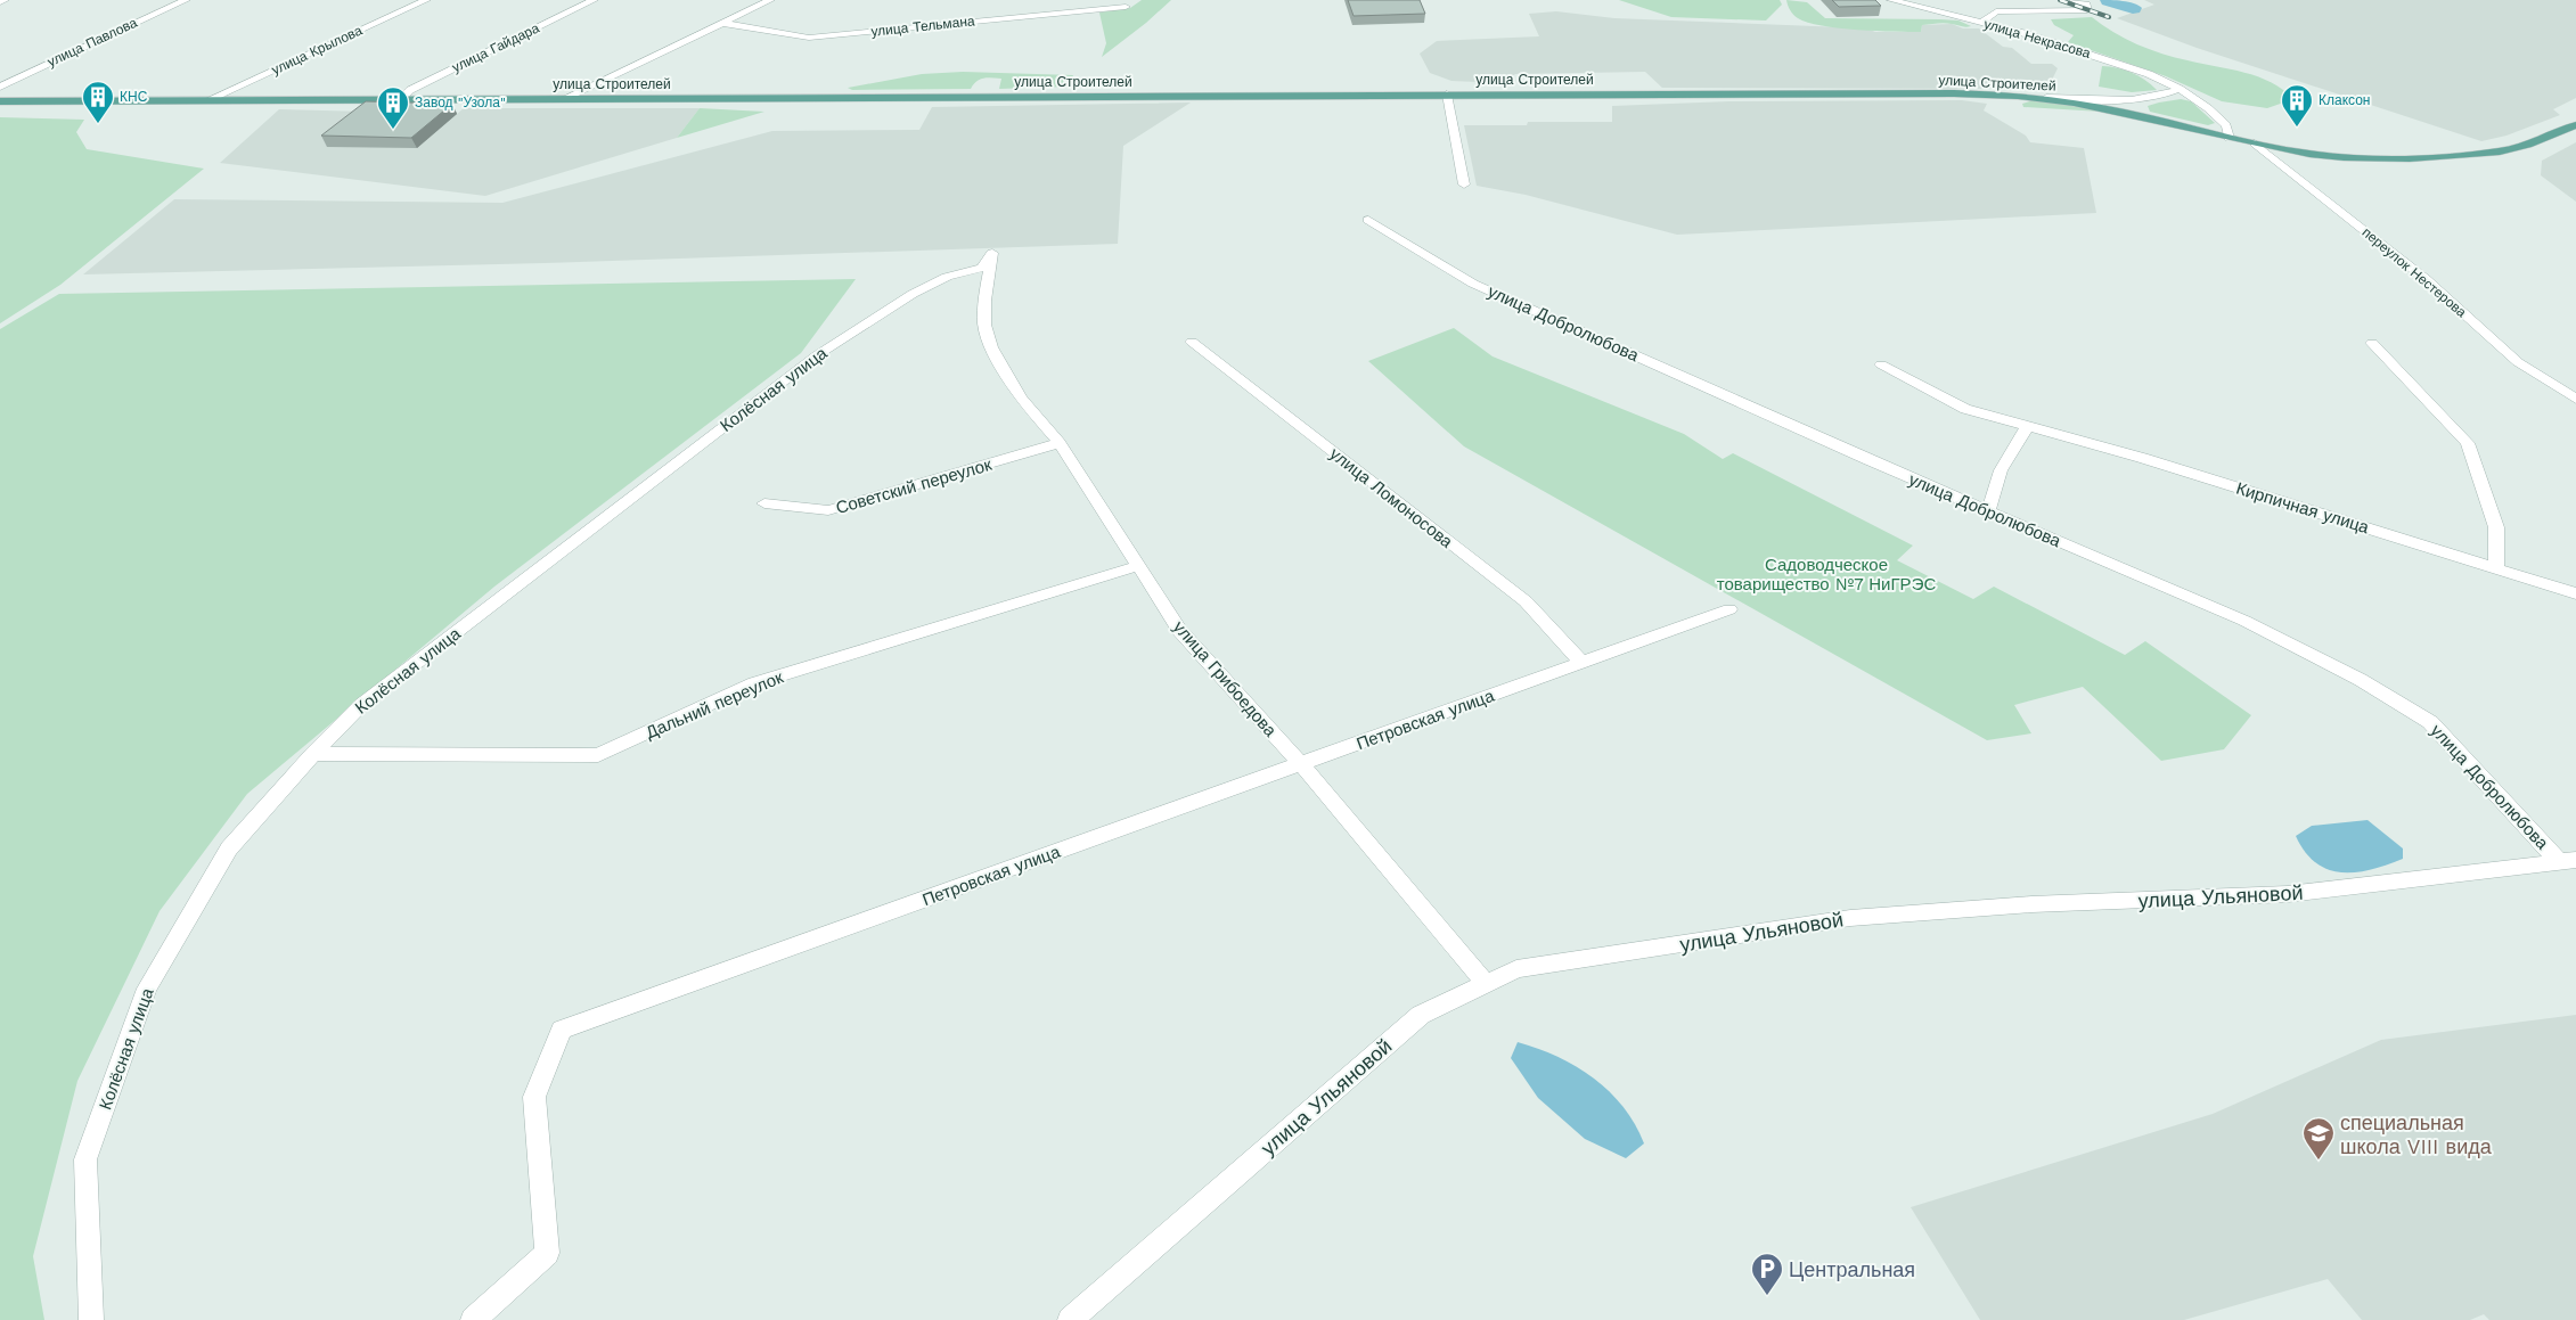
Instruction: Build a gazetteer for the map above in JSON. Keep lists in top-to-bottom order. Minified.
{"streets":{"main road":["улица Строителей"],"street":["улица Тельмана","улица Некрасова","улица Павлова","улица Гайдара","улица Крылова","переулок Нестерова","улица Добролюбова","Колёсная улица","Советский переулок","улица Ломоносова","Кирпичная улица","улица Грибоедова","Дальний переулок","Петровская улица","улица Ульяновой"]},"crossings":[["улица Некрасова","улица Строителей"],["улица Гайдара","улица Строителей"],["улица Крылова","улица Строителей"],["улица Строителей","переулок Нестерова"],["улица Добролюбова","улица Ульяновой"],["Колёсная улица","улица Грибоедова"],["Колёсная улица","Дальний переулок"],["Советский переулок","улица Грибоедова"],["улица Ломоносова","Петровская улица"],["улица Грибоедова","Дальний переулок"],["улица Грибоедова","Петровская улица"],["улица Грибоедова","улица Ульяновой"]],"parks":["Садоводческое товарищество №7 НиГРЭС"],"places":{"building":["КНС","Клаксон","Завод \"Узола\""],"school or university":["специальная школа VIII вида"],"parking":["Центральная"]}}
